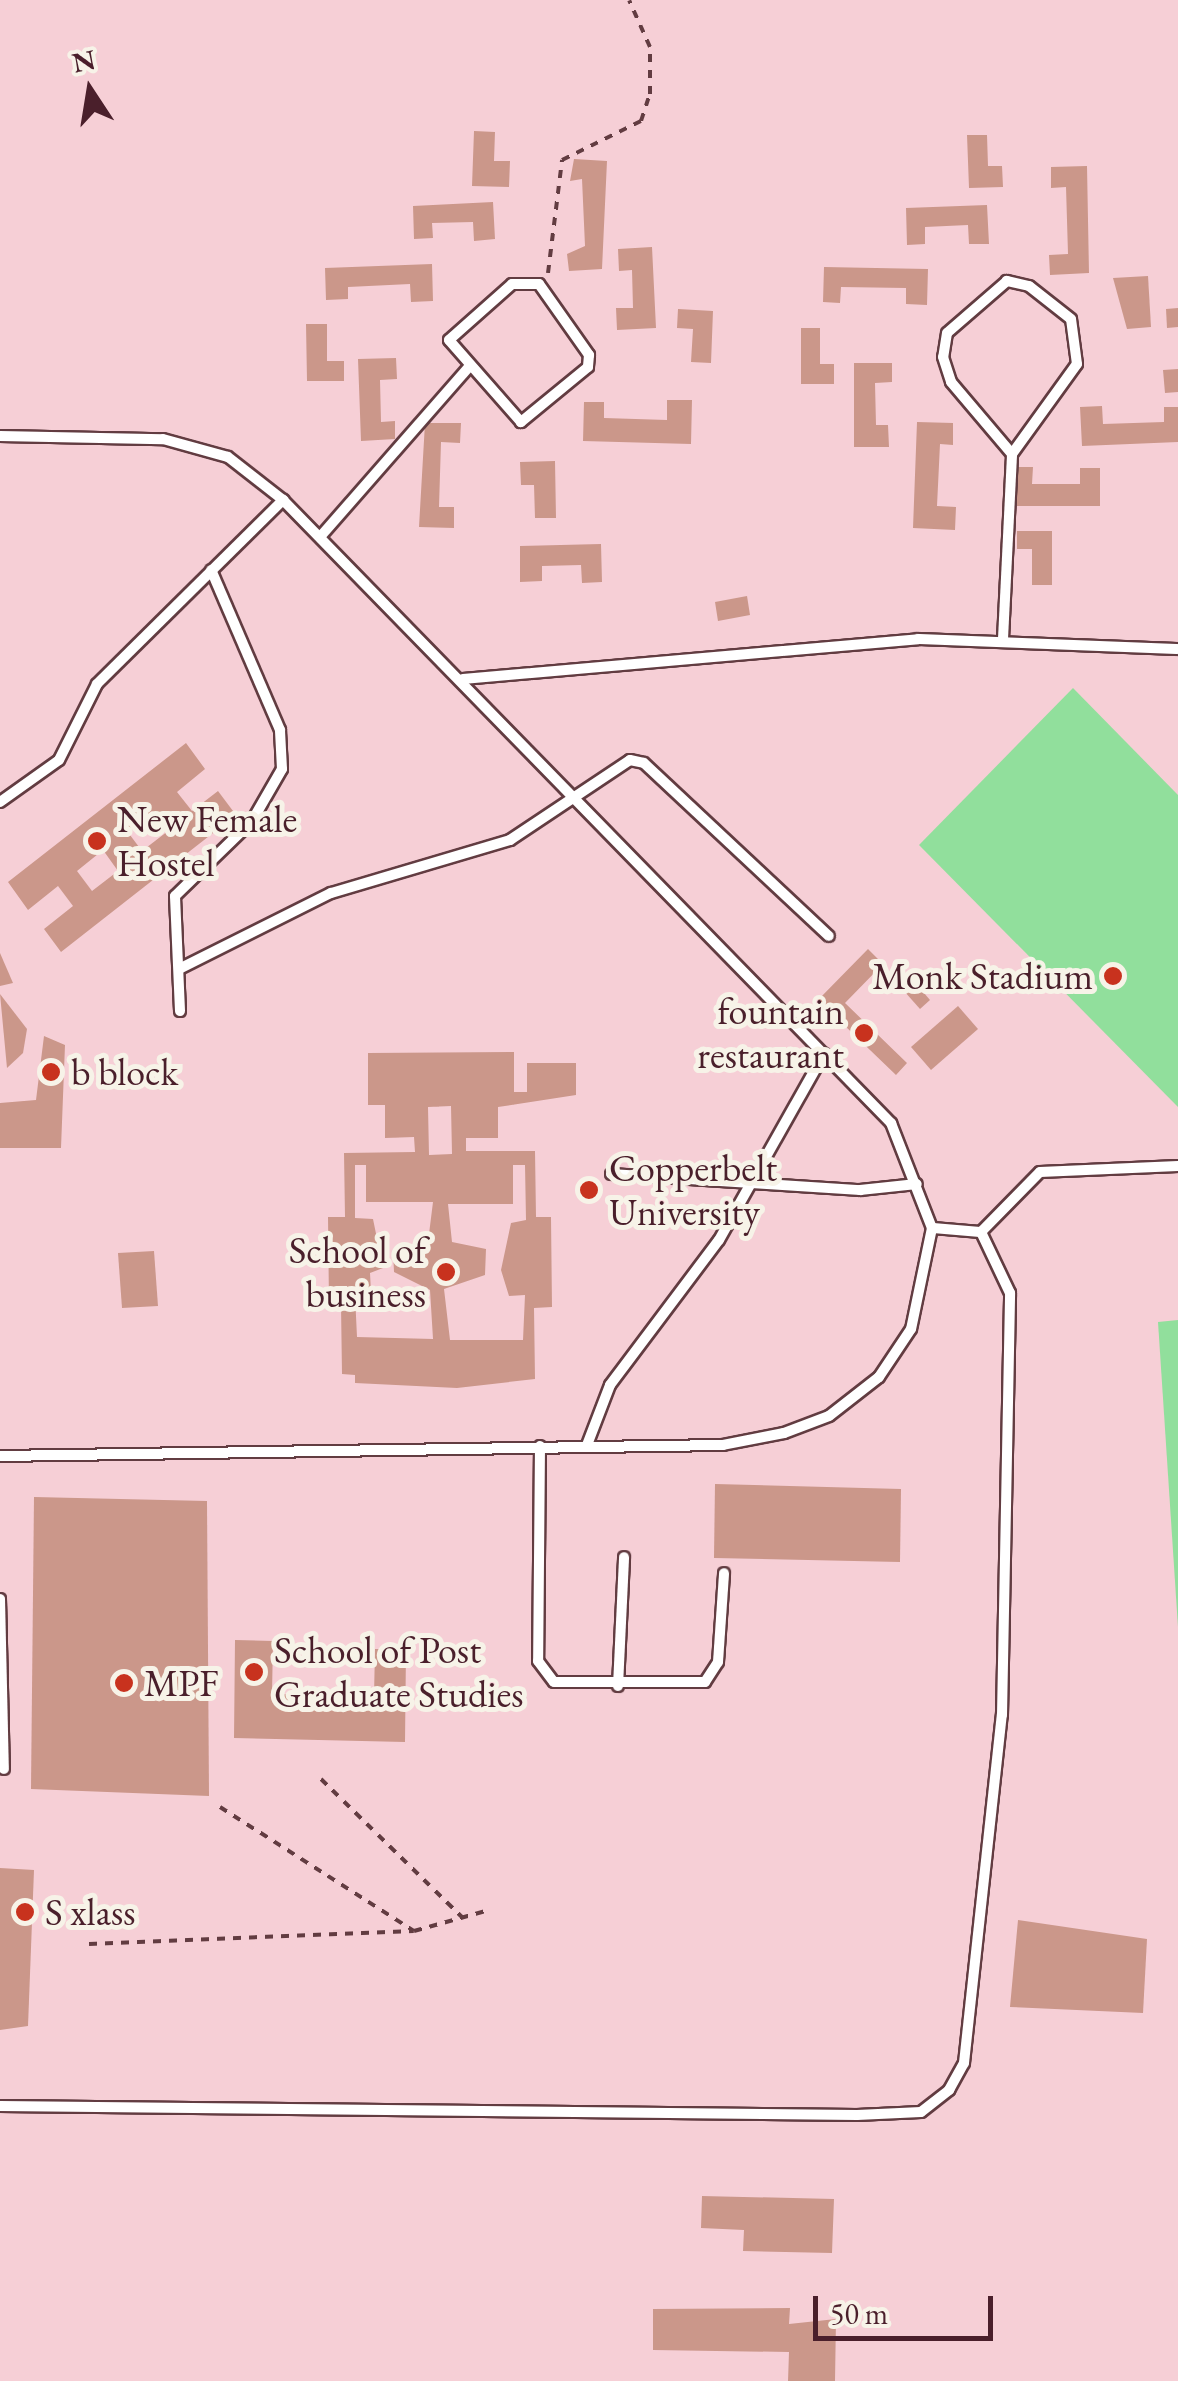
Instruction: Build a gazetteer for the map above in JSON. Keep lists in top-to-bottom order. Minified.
{"places":["New Female Hostel","Monk Stadium","fountain restaurant","b block","Copperbelt University","School of business","School of Post Graduate Studies","MPF","S xlass"],"scale_bar":"50 m","north":"top"}
